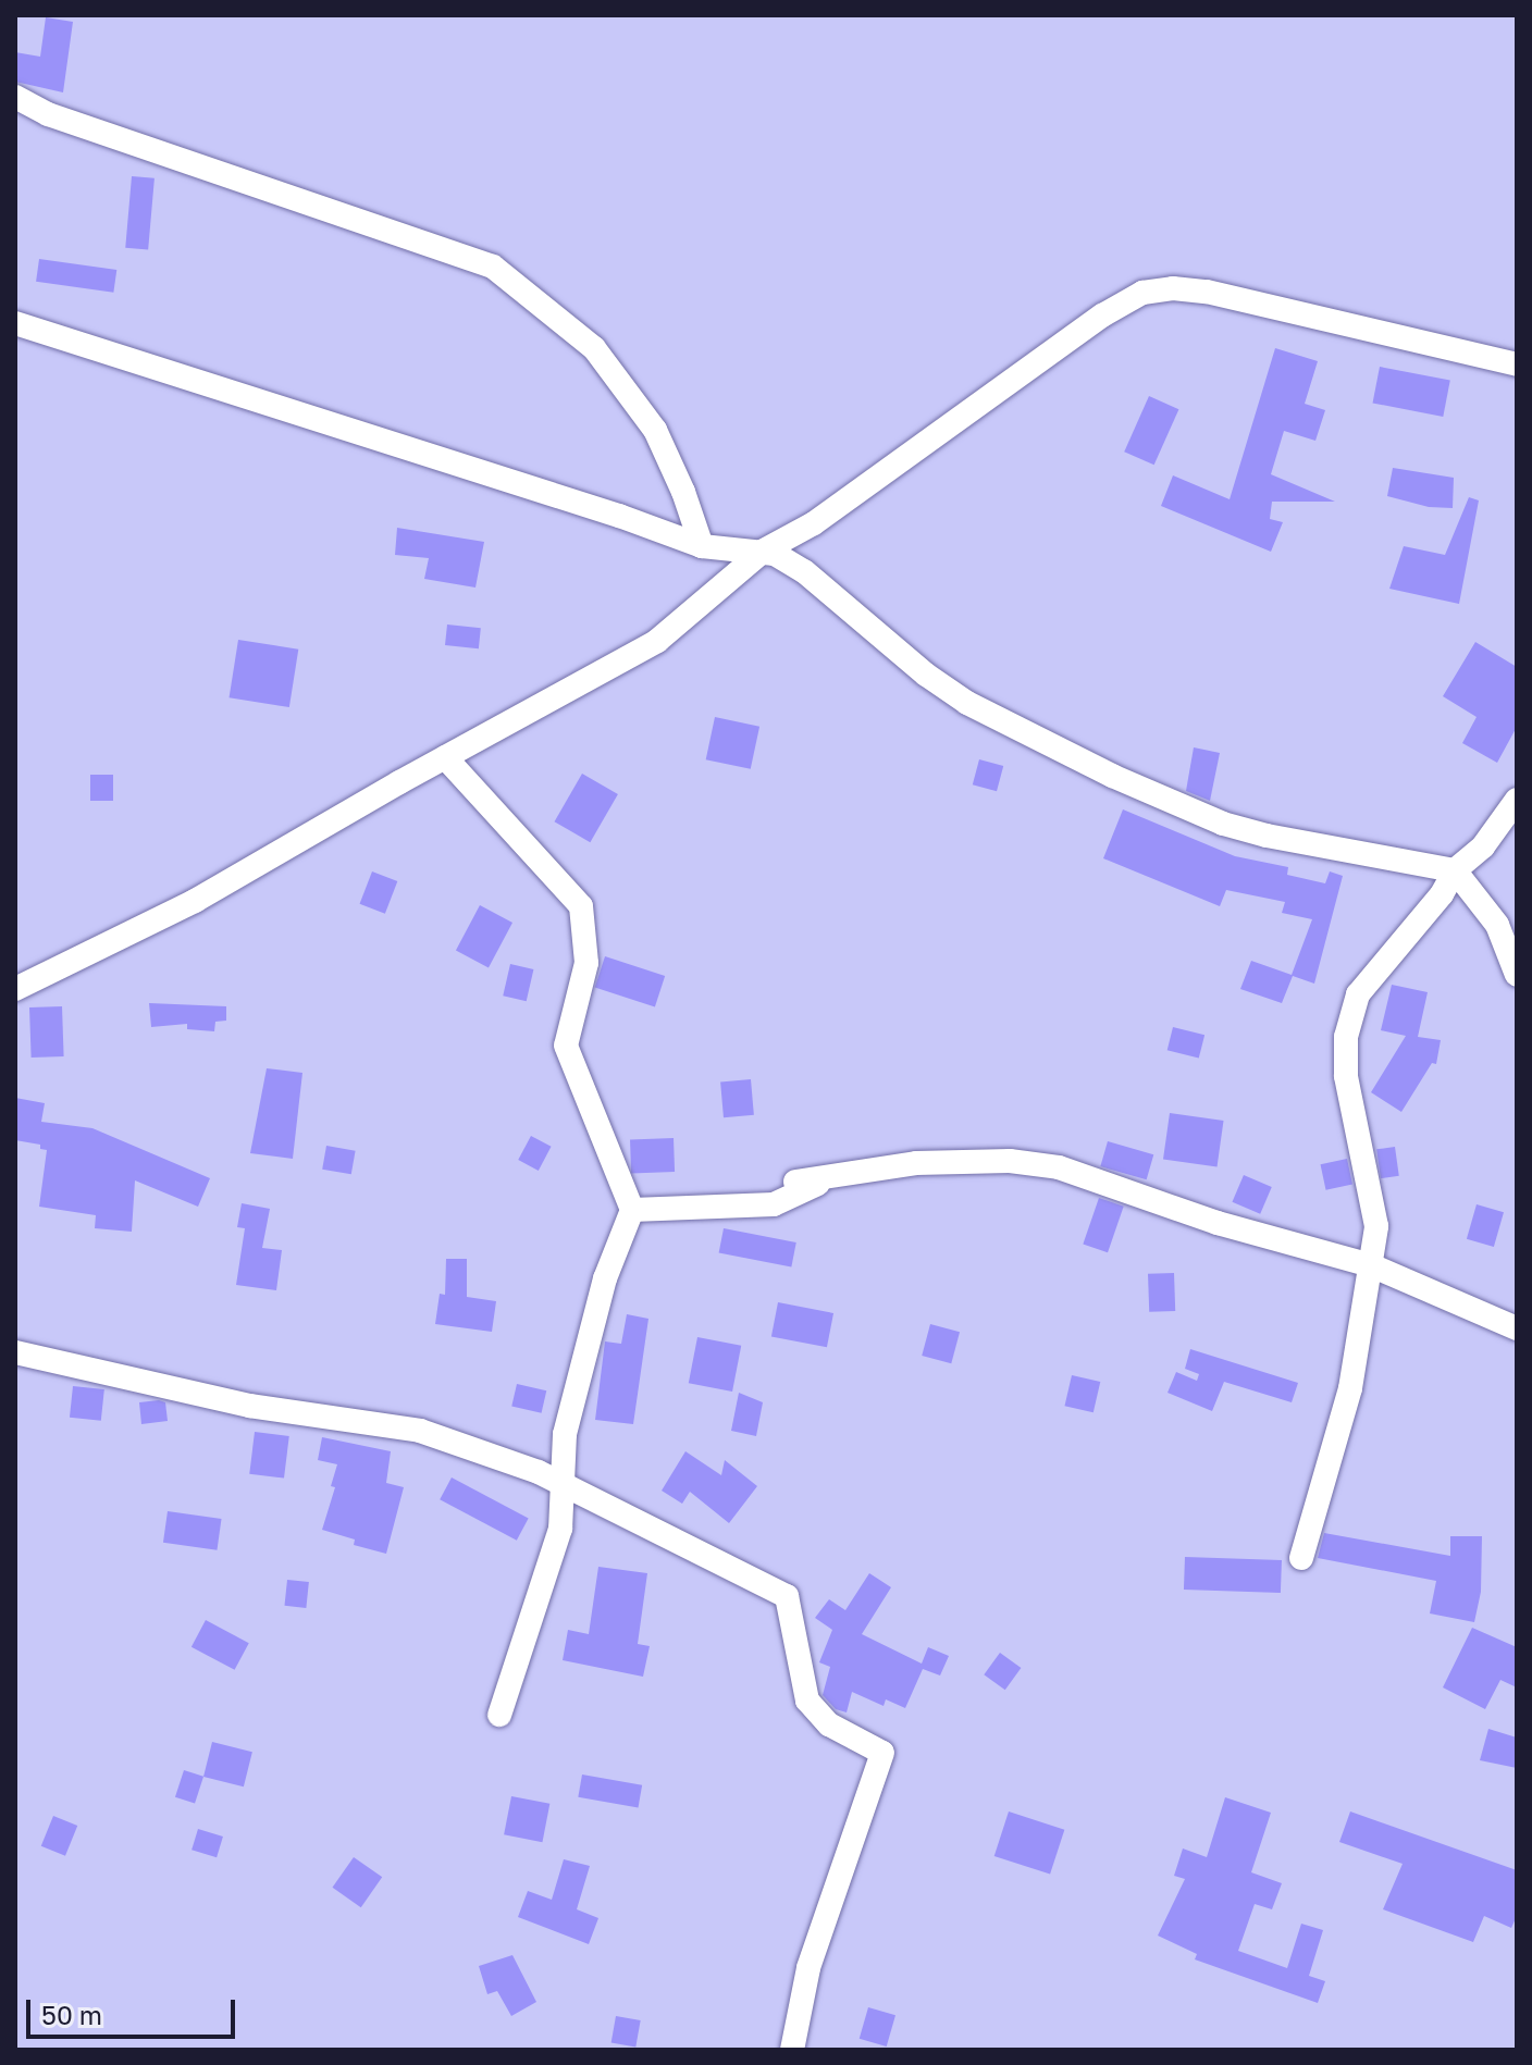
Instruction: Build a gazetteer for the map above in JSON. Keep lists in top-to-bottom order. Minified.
{"scale_bar":"50 m"}
